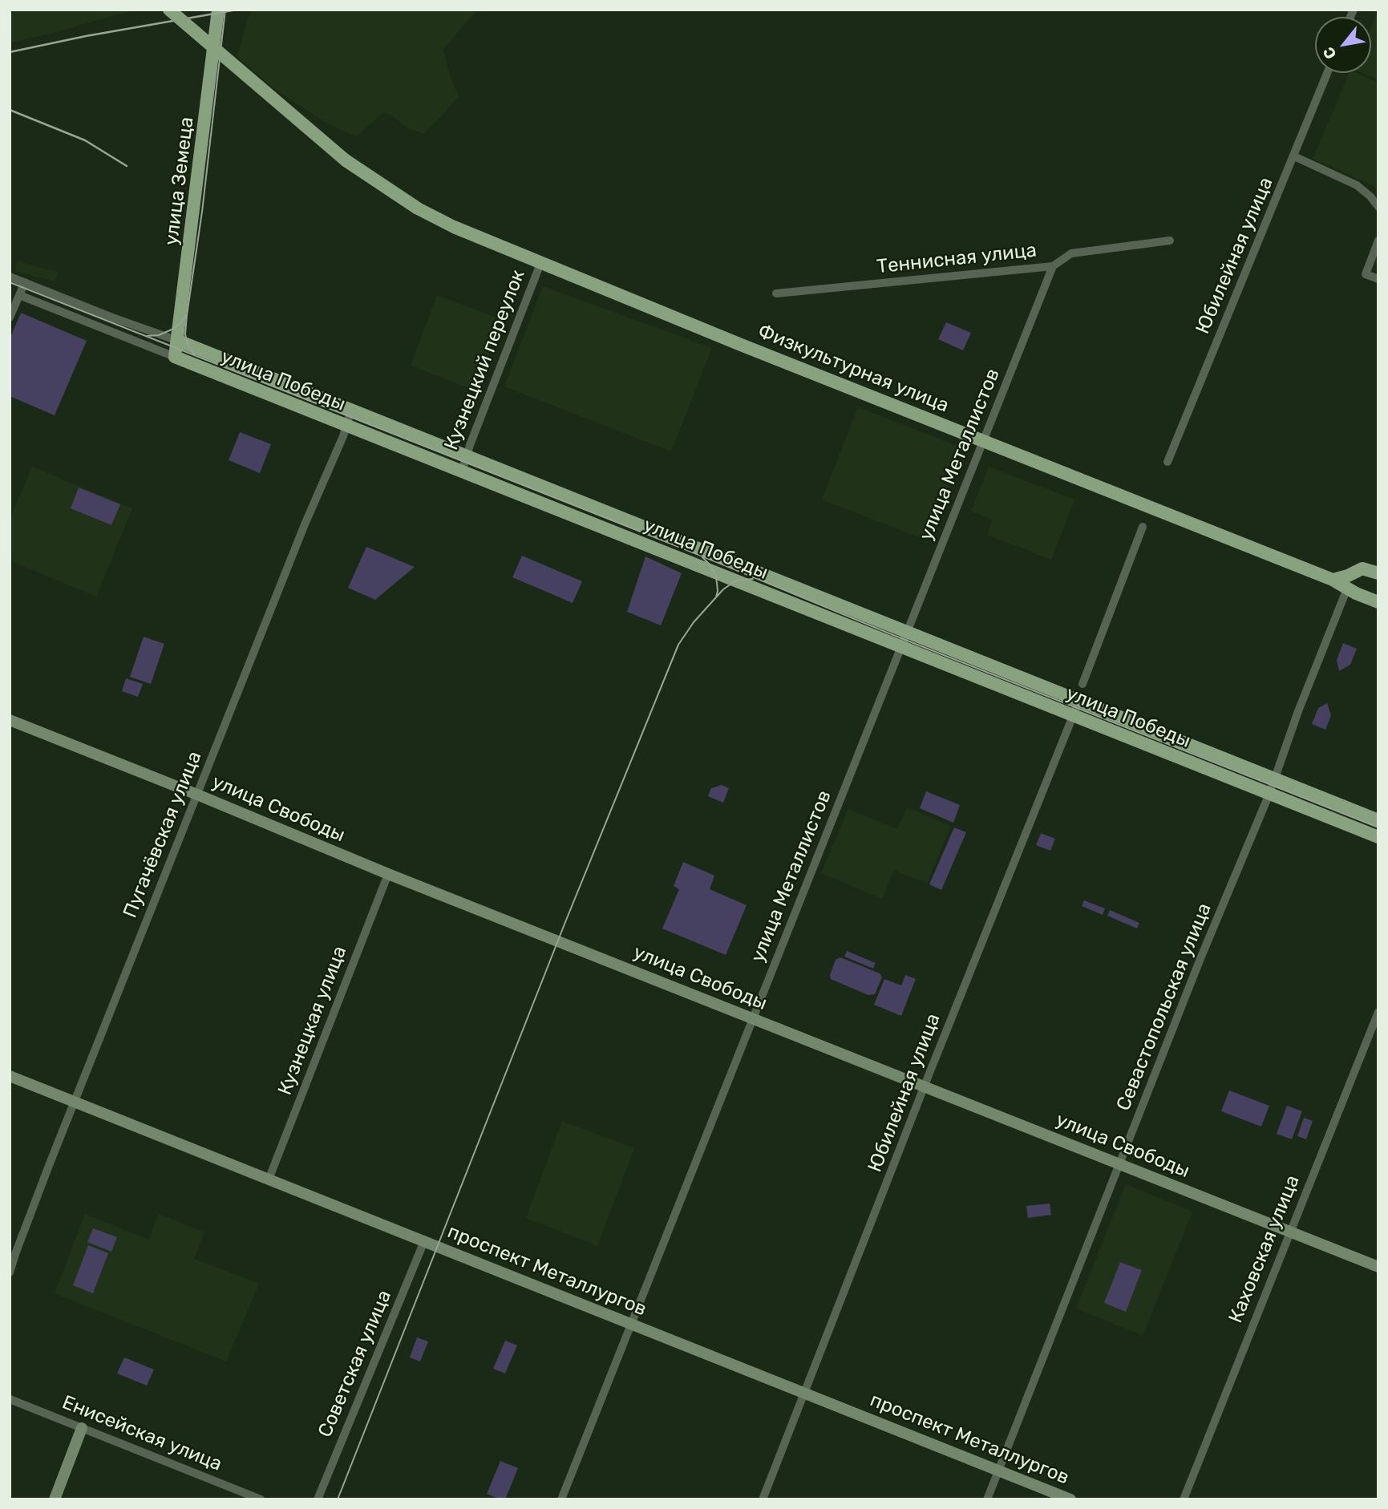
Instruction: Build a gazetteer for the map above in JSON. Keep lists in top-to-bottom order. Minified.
{"streets":{"main road":["улица Земеца","Физкультурная улица","улица Победы"],"street":["Юбилейная улица","Теннисная улица","Кузнецкий переулок","улица Металлистов","улица Свободы","Пугачёвская улица","Севастопольская улица","Кузнецкая улица","Каховская улица","проспект Металлургов","Советская улица","Енисейская улица"]},"crossings":[["улица Земеца","улица Победы"],["Юбилейная улица","улица Победы"],["Юбилейная улица","улица Свободы"],["Юбилейная улица","проспект Металлургов"],["Теннисная улица","улица Металлистов"],["Кузнецкий переулок","Физкультурная улица"],["Кузнецкий переулок","улица Победы"],["Физкультурная улица","улица Металлистов"],["Физкультурная улица","Севастопольская улица"],["улица Победы","улица Металлистов"],["улица Победы","Пугачёвская улица"],["улица Победы","Севастопольская улица"],["улица Металлистов","улица Свободы"],["улица Металлистов","проспект Металлургов"],["улица Свободы","Пугачёвская улица"],["улица Свободы","Севастопольская улица"],["улица Свободы","Кузнецкая улица"],["улица Свободы","Каховская улица"],["Пугачёвская улица","проспект Металлургов"],["Севастопольская улица","проспект Металлургов"],["Кузнецкая улица","проспект Металлургов"],["проспект Металлургов","Советская улица"]],"north":"bottom left"}
